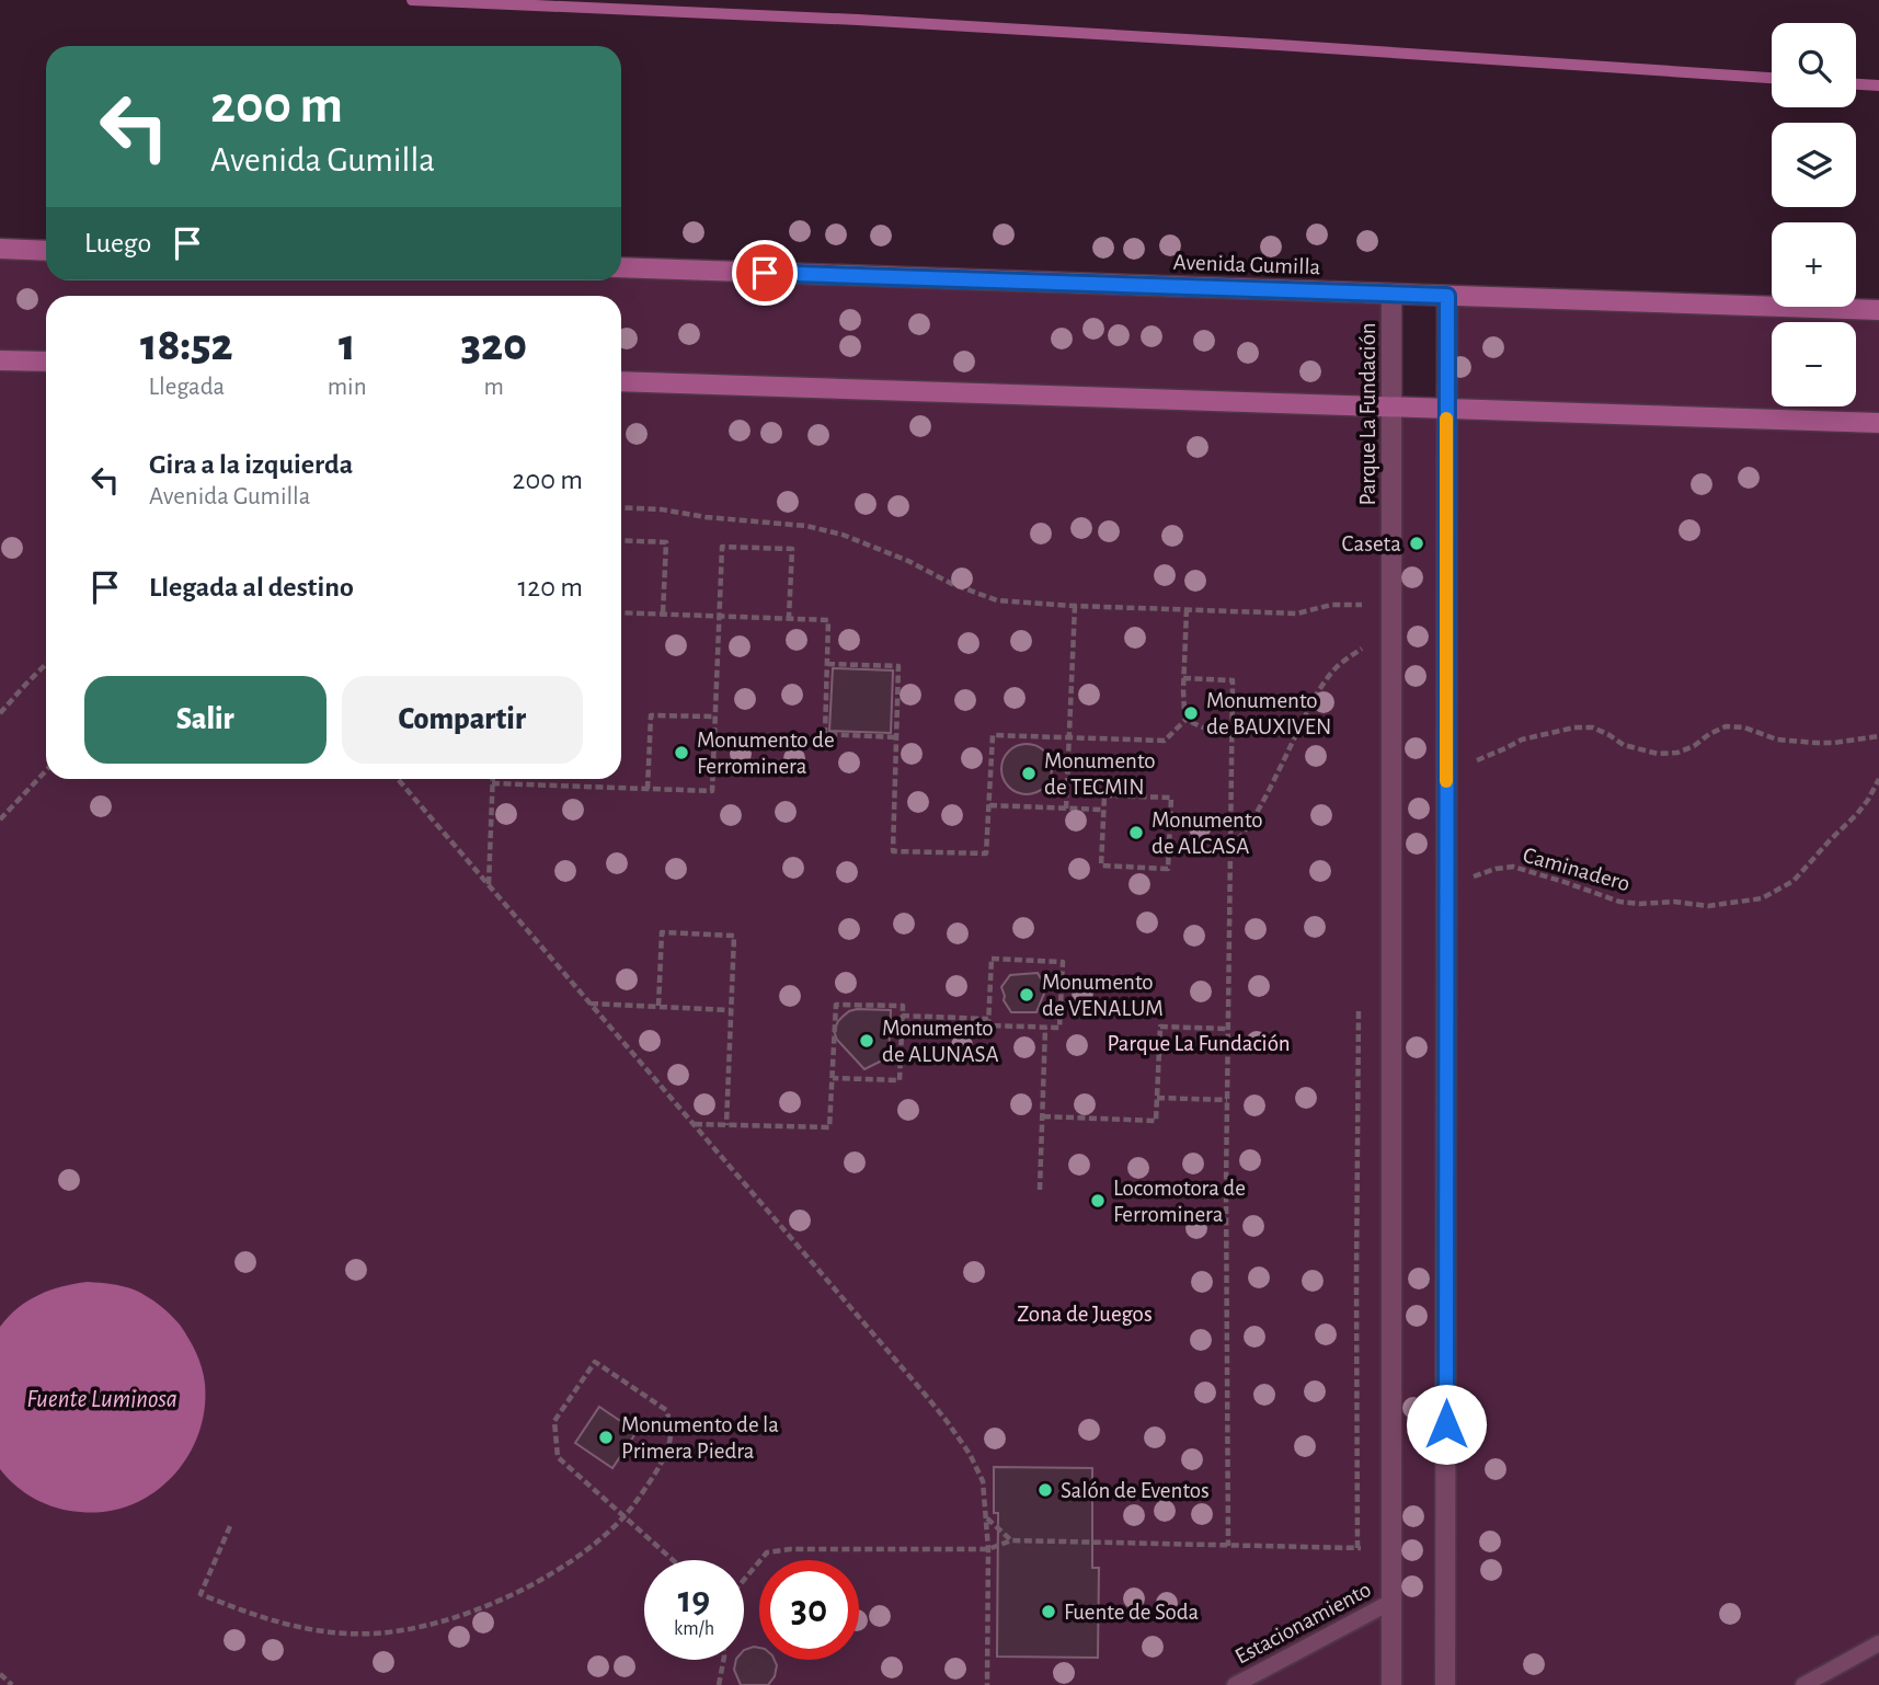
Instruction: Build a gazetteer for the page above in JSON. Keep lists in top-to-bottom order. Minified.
{"streets":{"main road":["Avenida Gumilla"],"street":["Parque La Fundación"],"lane":["Estacionamiento"],"path":["Caminadero"]},"crossings":[["Avenida Gumilla","Parque La Fundación"],["Parque La Fundación","Estacionamiento"]],"water":["Fuente Luminosa"],"parks":["Parque La Fundación","Zona de Juegos"],"places":["Caseta","Monumento de BAUXIVEN","Monumento de Ferrominera","Monumento de TECMIN","Monumento de ALCASA","Monumento de VENALUM","Monumento de ALUNASA","Locomotora de Ferrominera","Monumento de la Primera Piedra","Salón de Eventos","Fuente de Soda"],"page":{"map_buttons":["+","−"],"turn":["200 m","Avenida Gumilla"],"then":"Luego","eta":["18:52","Llegada","1","min","320","m"],"list":[{"name":"Gira a la izquierda","note":"Avenida Gumilla","value":"200 m"},{"name":"Llegada al destino","value":"120 m"}],"buttons":["Salir","Compartir"],"speed":"19 km/h","limit":"30"}}
